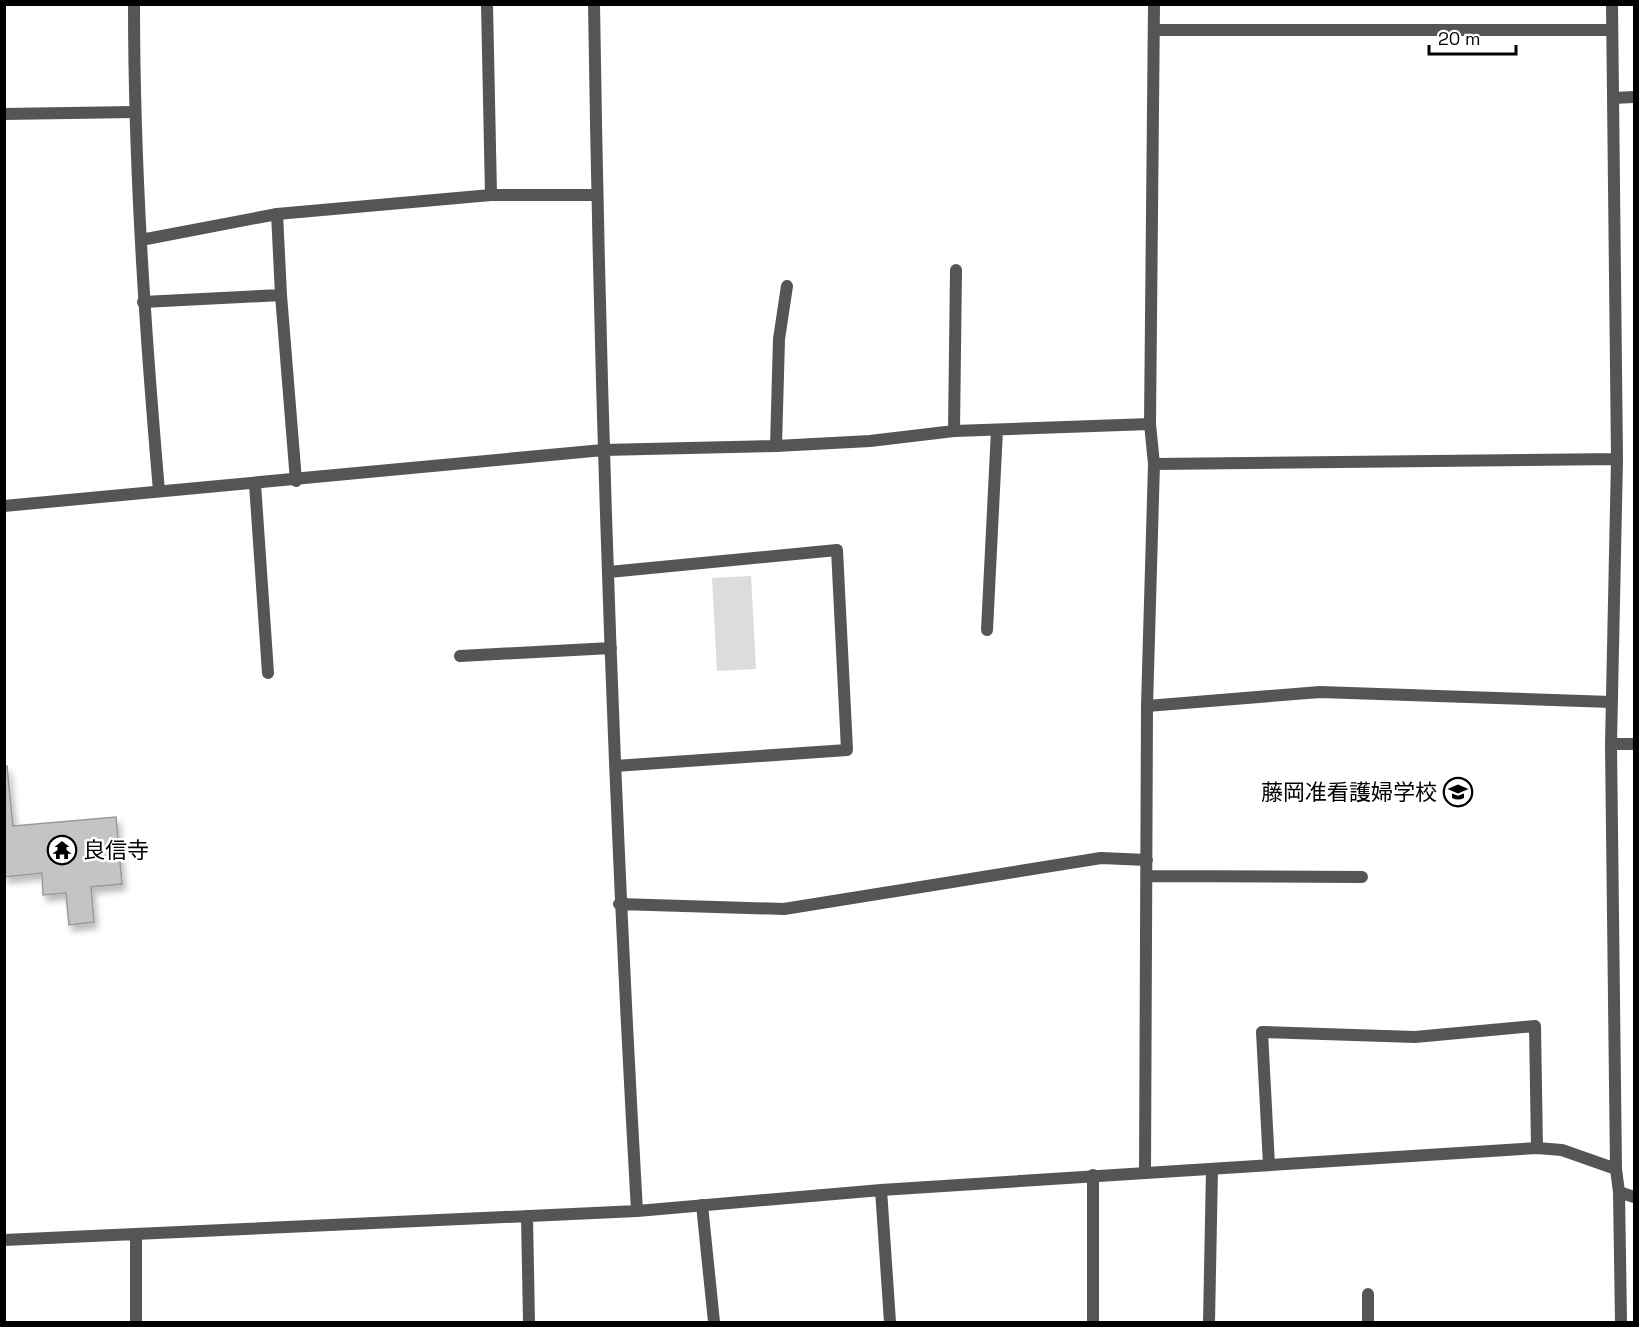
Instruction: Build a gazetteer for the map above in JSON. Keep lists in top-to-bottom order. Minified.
{"places":{"school or university":["藤岡准看護婦学校"],"temple":["良信寺"]},"scale_bar":"20 m"}
